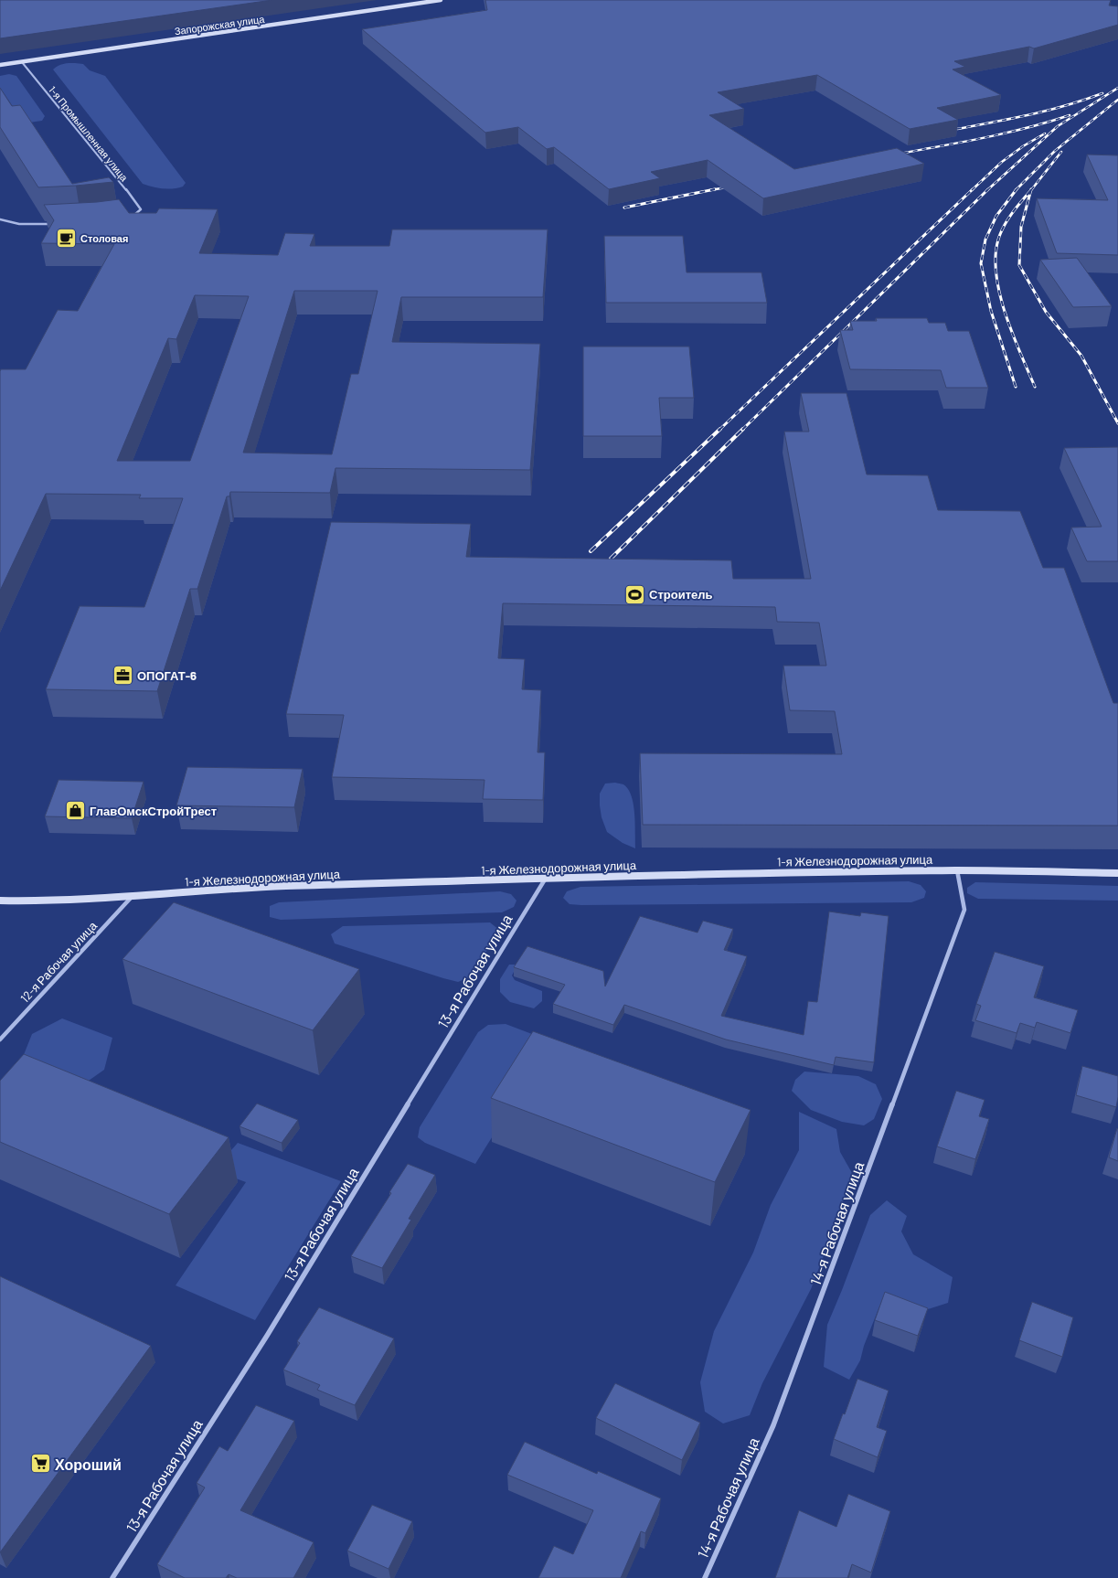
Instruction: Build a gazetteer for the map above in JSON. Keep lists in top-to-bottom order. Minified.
{"streets":{"street":["Запорожская улица","1-я Промышленная улица","1-я Железнодорожная улица","12-я Рабочая улица","13-я Рабочая улица","14-я Рабочая улица"]},"crossings":[["Запорожская улица","1-я Промышленная улица"],["1-я Железнодорожная улица","12-я Рабочая улица"],["1-я Железнодорожная улица","13-я Рабочая улица"],["1-я Железнодорожная улица","14-я Рабочая улица"]],"places":{"cafe":["Столовая"],"sports":["Строитель"],"office":["ОПОГАТ-6"],"shop":["ГлавОмскСтройТрест"],"supermarket":["Хороший"]}}
